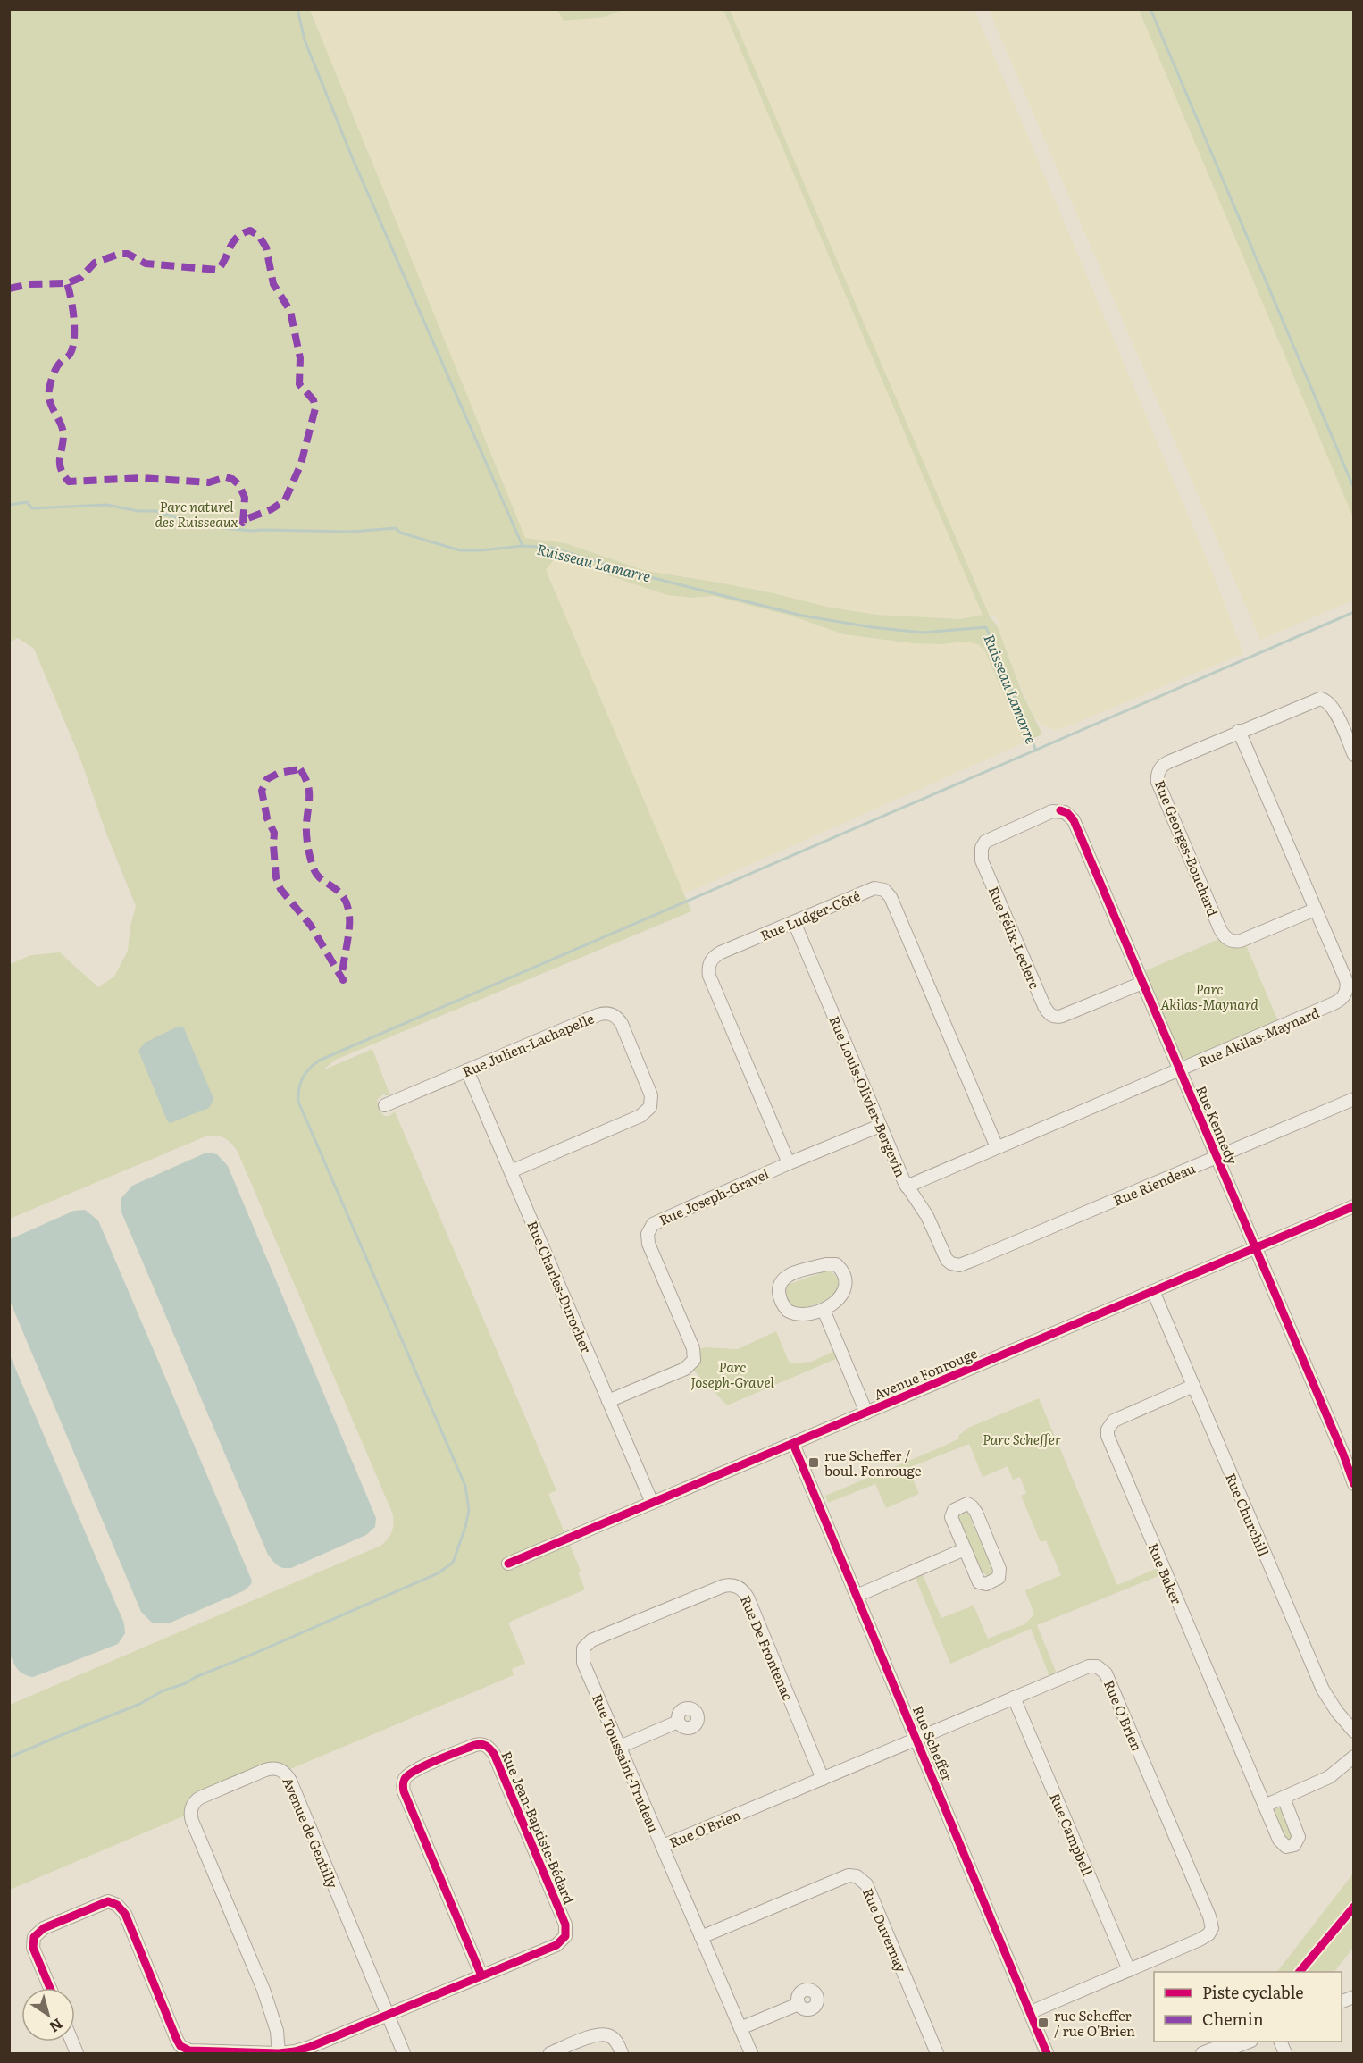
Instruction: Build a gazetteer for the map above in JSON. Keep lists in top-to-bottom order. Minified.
{"streets":{"street":["Rue Georges-Bouchard","Rue Ludger-Côté","Rue Félix-Leclerc","Rue Akilas-Maynard","Rue Julien-Lachapelle","Rue Louis-Olivier-Bergevin","Rue Kennedy","Rue Riendeau","Rue Joseph-Gravel","Rue Charles-Durocher","Avenue Fonrouge","Rue Churchill","Rue Baker","Rue De Frontenac","Rue O'Brien","Rue Scheffer","Rue Toussaint-Trudeau","Rue Jean-Baptiste-Bédard","Avenue de Gentilly","Rue Campbell","Rue Duvernay"]},"crossings":[["Rue Georges-Bouchard","Rue Akilas-Maynard"],["Rue Ludger-Côté","Rue Akilas-Maynard"],["Rue Ludger-Côté","Rue Louis-Olivier-Bergevin"],["Rue Ludger-Côté","Rue Joseph-Gravel"],["Rue Félix-Leclerc","Rue Kennedy"],["Rue Akilas-Maynard","Rue Louis-Olivier-Bergevin"],["Rue Akilas-Maynard","Rue Kennedy"],["Rue Julien-Lachapelle","Rue Charles-Durocher"],["Rue Louis-Olivier-Bergevin","Rue Riendeau"],["Rue Louis-Olivier-Bergevin","Rue Joseph-Gravel"],["Rue Kennedy","Rue Riendeau"],["Rue Kennedy","Avenue Fonrouge"],["Rue Joseph-Gravel","Rue Charles-Durocher"],["Rue Charles-Durocher","Avenue Fonrouge"],["Avenue Fonrouge","Rue Churchill"],["Avenue Fonrouge","Rue Scheffer"],["Rue Churchill","Rue Baker"],["Rue De Frontenac","Rue O'Brien"],["Rue De Frontenac","Rue Toussaint-Trudeau"],["Rue O'Brien","Rue Scheffer"],["Rue O'Brien","Rue Toussaint-Trudeau"],["Rue O'Brien","Rue Campbell"],["Rue Toussaint-Trudeau","Rue Duvernay"],["Rue Jean-Baptiste-Bédard","Avenue de Gentilly"]],"water":["Ruisseau Lamarre"],"parks":["Parc naturel des Ruisseaux","Parc Akilas-Maynard","Parc Joseph-Gravel","Parc Scheffer"],"places":{"transit":["rue Scheffer / boul. Fonrouge","rue Scheffer / rue O'Brien"]},"legend":["Piste cyclable","Chemin"],"north":"bottom right"}
